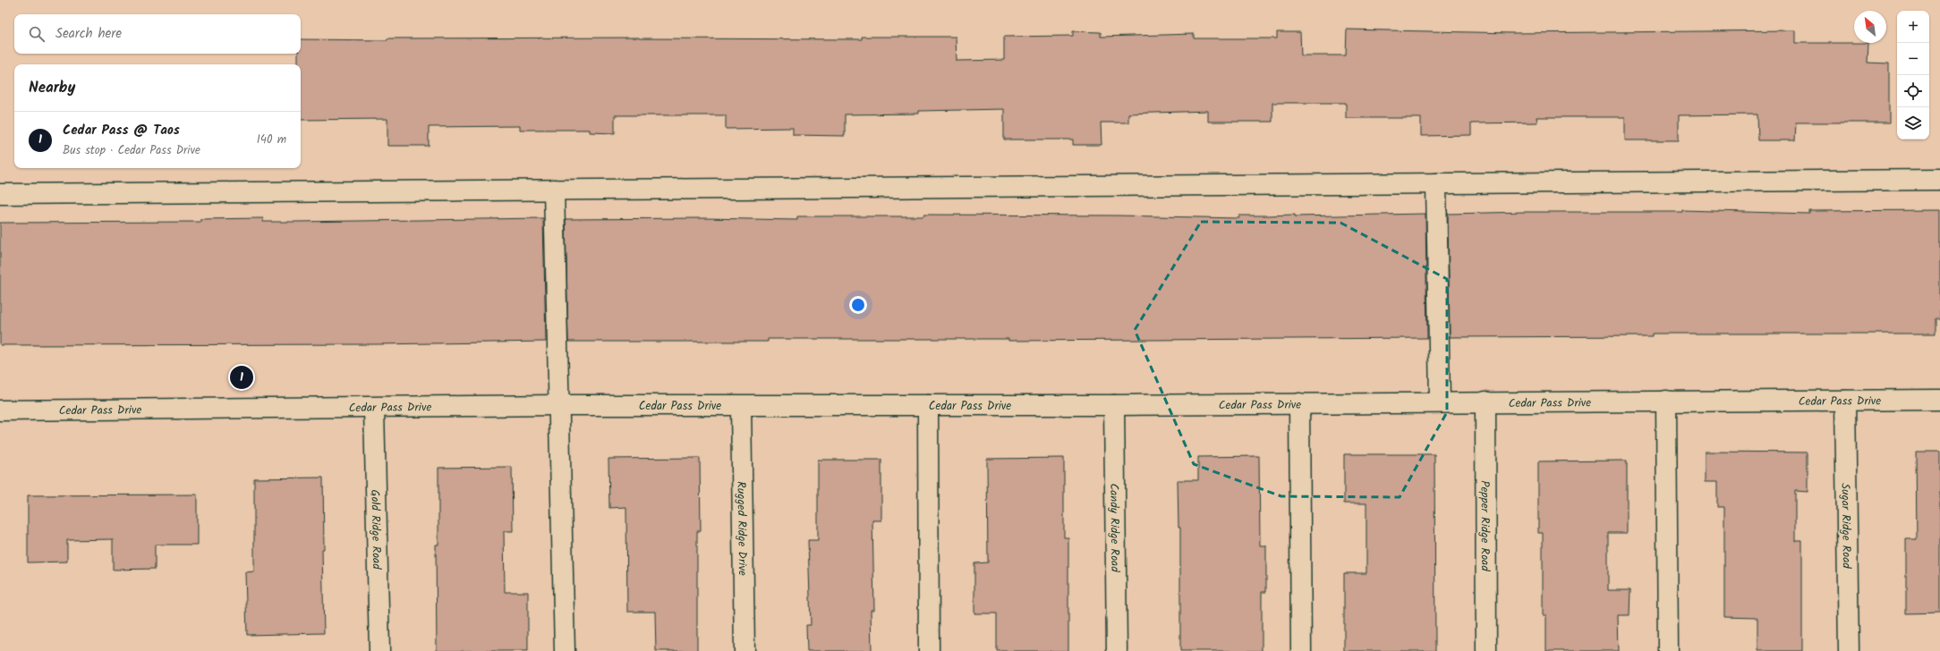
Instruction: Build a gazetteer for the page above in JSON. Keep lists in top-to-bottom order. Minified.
{"streets":{"street":["Cedar Pass Drive","Pepper Ridge Road","Sugar Ridge Road","Candy Ridge Road","Rugged Ridge Drive","Gold Ridge Road"]},"crossings":[["Cedar Pass Drive","Pepper Ridge Road"],["Cedar Pass Drive","Sugar Ridge Road"],["Cedar Pass Drive","Candy Ridge Road"],["Cedar Pass Drive","Rugged Ridge Drive"],["Cedar Pass Drive","Gold Ridge Road"]],"north":"top left","page":{"map_buttons":["+","−"],"search":"Search here","heading":"Nearby","list":[{"mark":"1","name":"Cedar Pass @ Taos","note":"Bus stop · Cedar Pass Drive","value":"140 m"}],"pins":"1"}}
